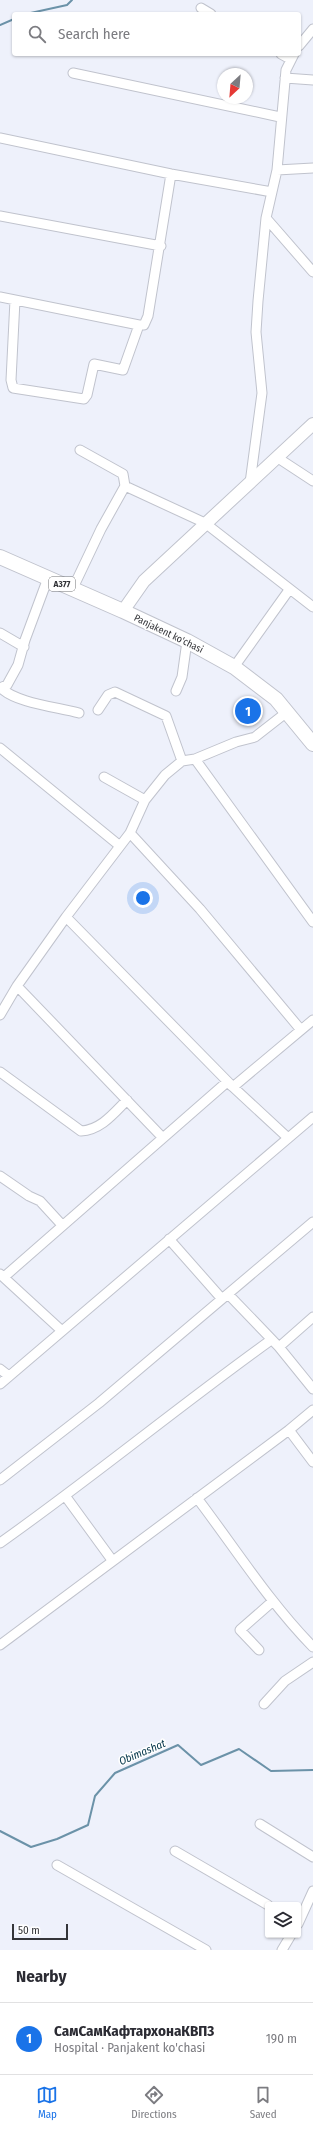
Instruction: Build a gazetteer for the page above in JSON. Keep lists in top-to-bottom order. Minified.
{"streets":{"main road":["A377","Panjakent ko'chasi"]},"water":["Obimashat"],"scale_bar":"50 m","north":"bottom left","page":{"search":"Search here","pins":"1","scale":"50 m","heading":"Nearby","list":[{"mark":"1","name":"СамСамКафтархонаКВП3","note":"Hospital · Panjakent ko'chasi","value":"190 m"}],"nav":["Map","Directions","Saved"]}}
